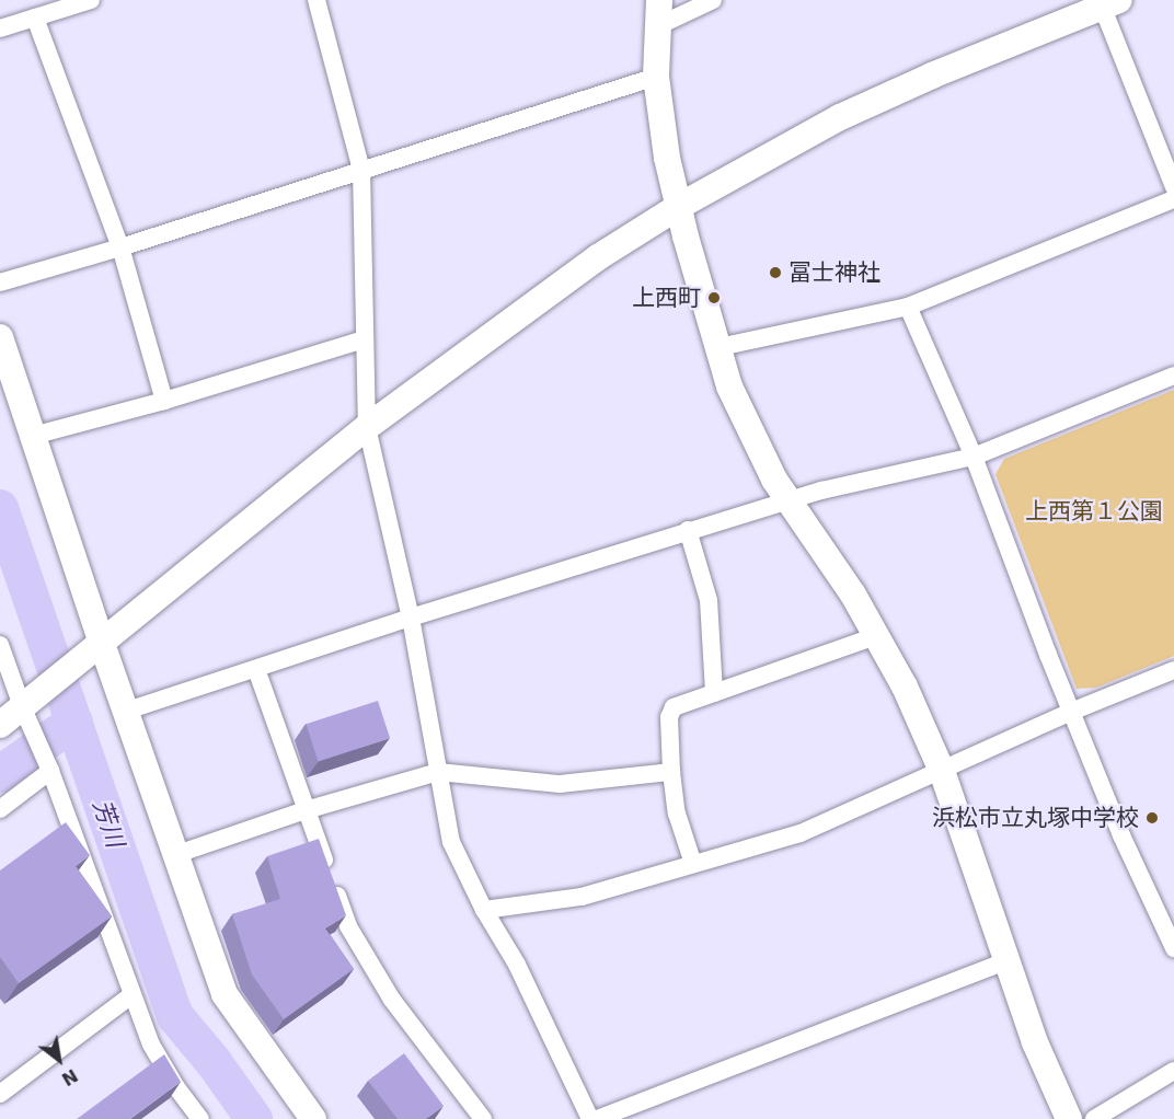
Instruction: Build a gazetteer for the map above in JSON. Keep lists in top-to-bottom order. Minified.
{"water":["芳川"],"parks":["上西第１公園"],"places":["冨士神社","上西町","浜松市立丸塚中学校"],"north":"bottom right"}
